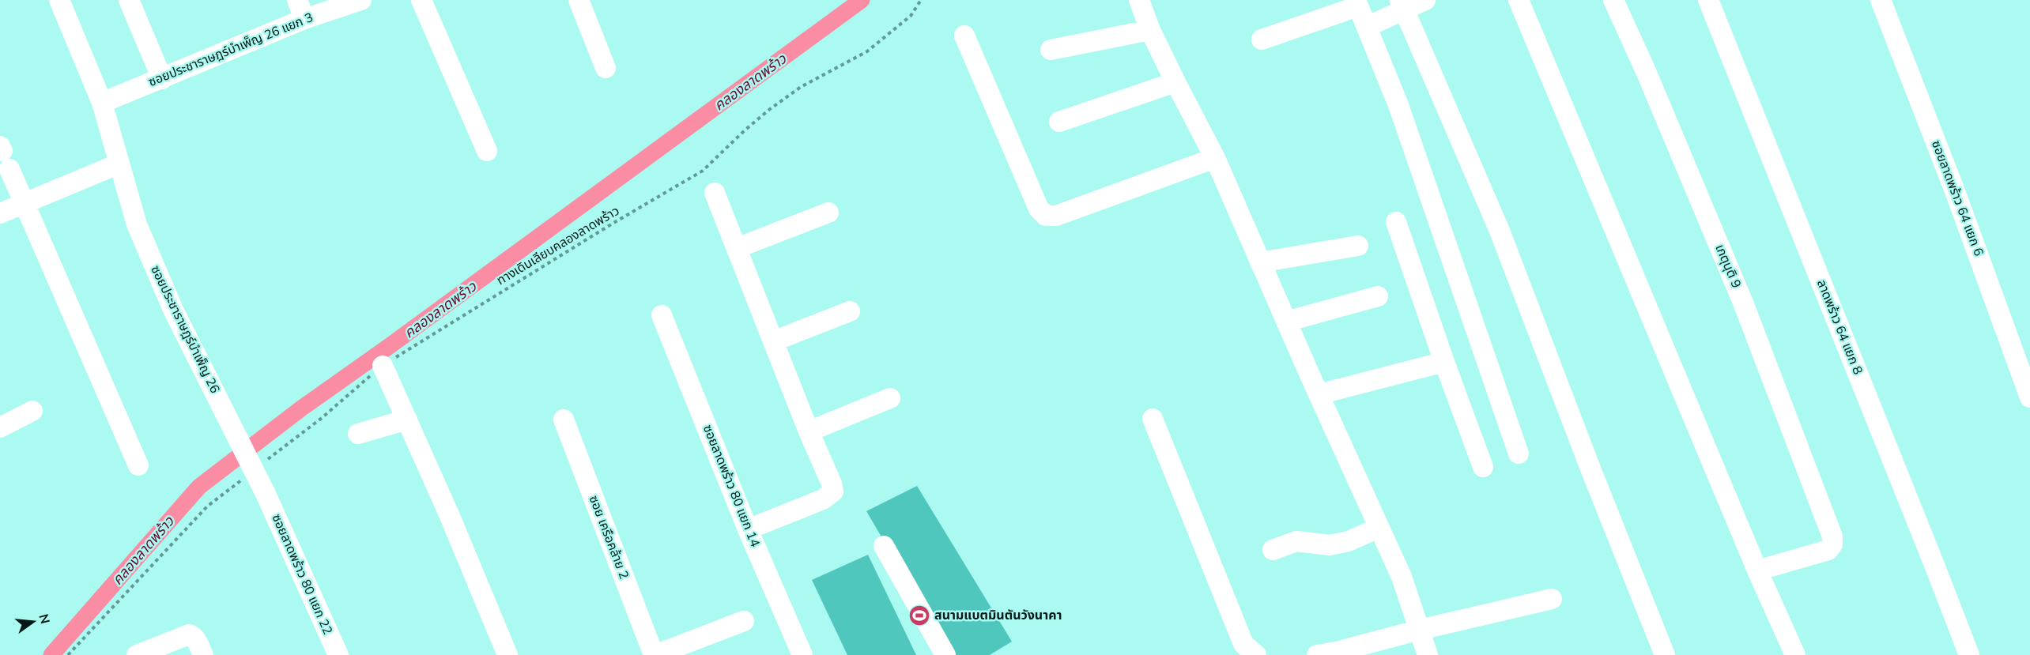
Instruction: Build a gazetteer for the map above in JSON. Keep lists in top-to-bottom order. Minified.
{"streets":{"street":["ซอยประชาราษฎร์บำเพ็ญ 26 แยก 3","ซอยลาดพร้าว 64 แยก 6","เกตุนุติ 9","ลาดพร้าว 64 แยก 8","ซอยประชาราษฎร์บำเพ็ญ 26","ซอยลาดพร้าว 80 แยก 14","ซอย เครือคล้าย 2","ซอยลาดพร้าว 80 แยก 22"],"path":["ทางเดินเลียบคลองลาดพร้าว"]},"crossings":[["ซอยประชาราษฎร์บำเพ็ญ 26 แยก 3","ซอยประชาราษฎร์บำเพ็ญ 26"],["ซอยประชาราษฎร์บำเพ็ญ 26","ซอยลาดพร้าว 80 แยก 22"]],"water":["คลองลาดพร้าว"],"places":{"sports":["สนามแบตมินตันวังนาคา"]},"north":"right"}
